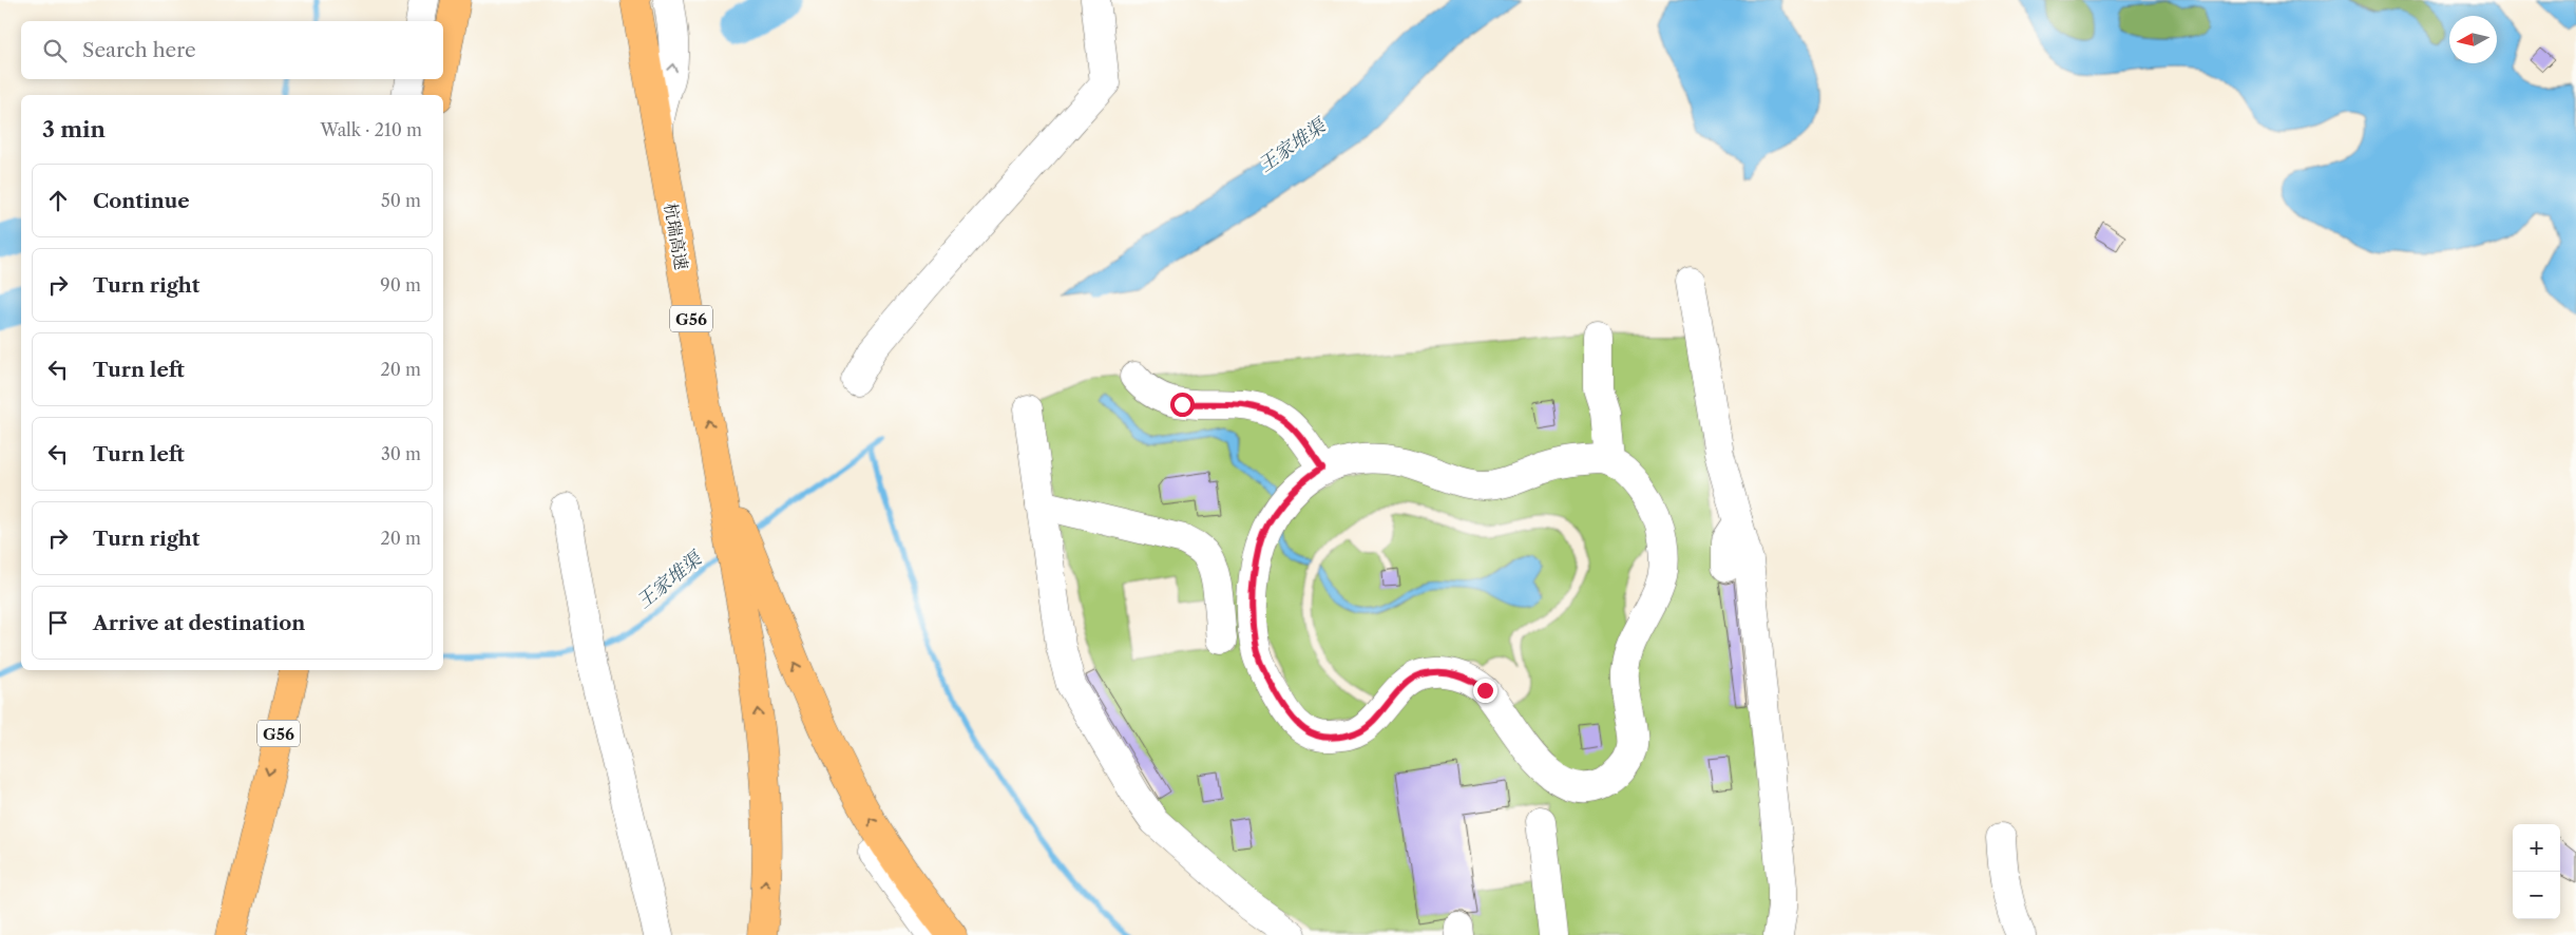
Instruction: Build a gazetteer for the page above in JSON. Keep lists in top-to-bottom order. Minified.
{"streets":{"highway":["杭瑞高速","G56"]},"one_way":["杭瑞高速"],"water":["王家堆渠"],"north":"left","page":{"search":"Search here","heading":["3 min","Walk · 210 m"],"list":[["Continue","50 m"],["Turn right","90 m"],["Turn left","20 m"],["Turn left","30 m"],["Turn right","20 m"],"Arrive at destination"],"map_buttons":["+","−"]}}
